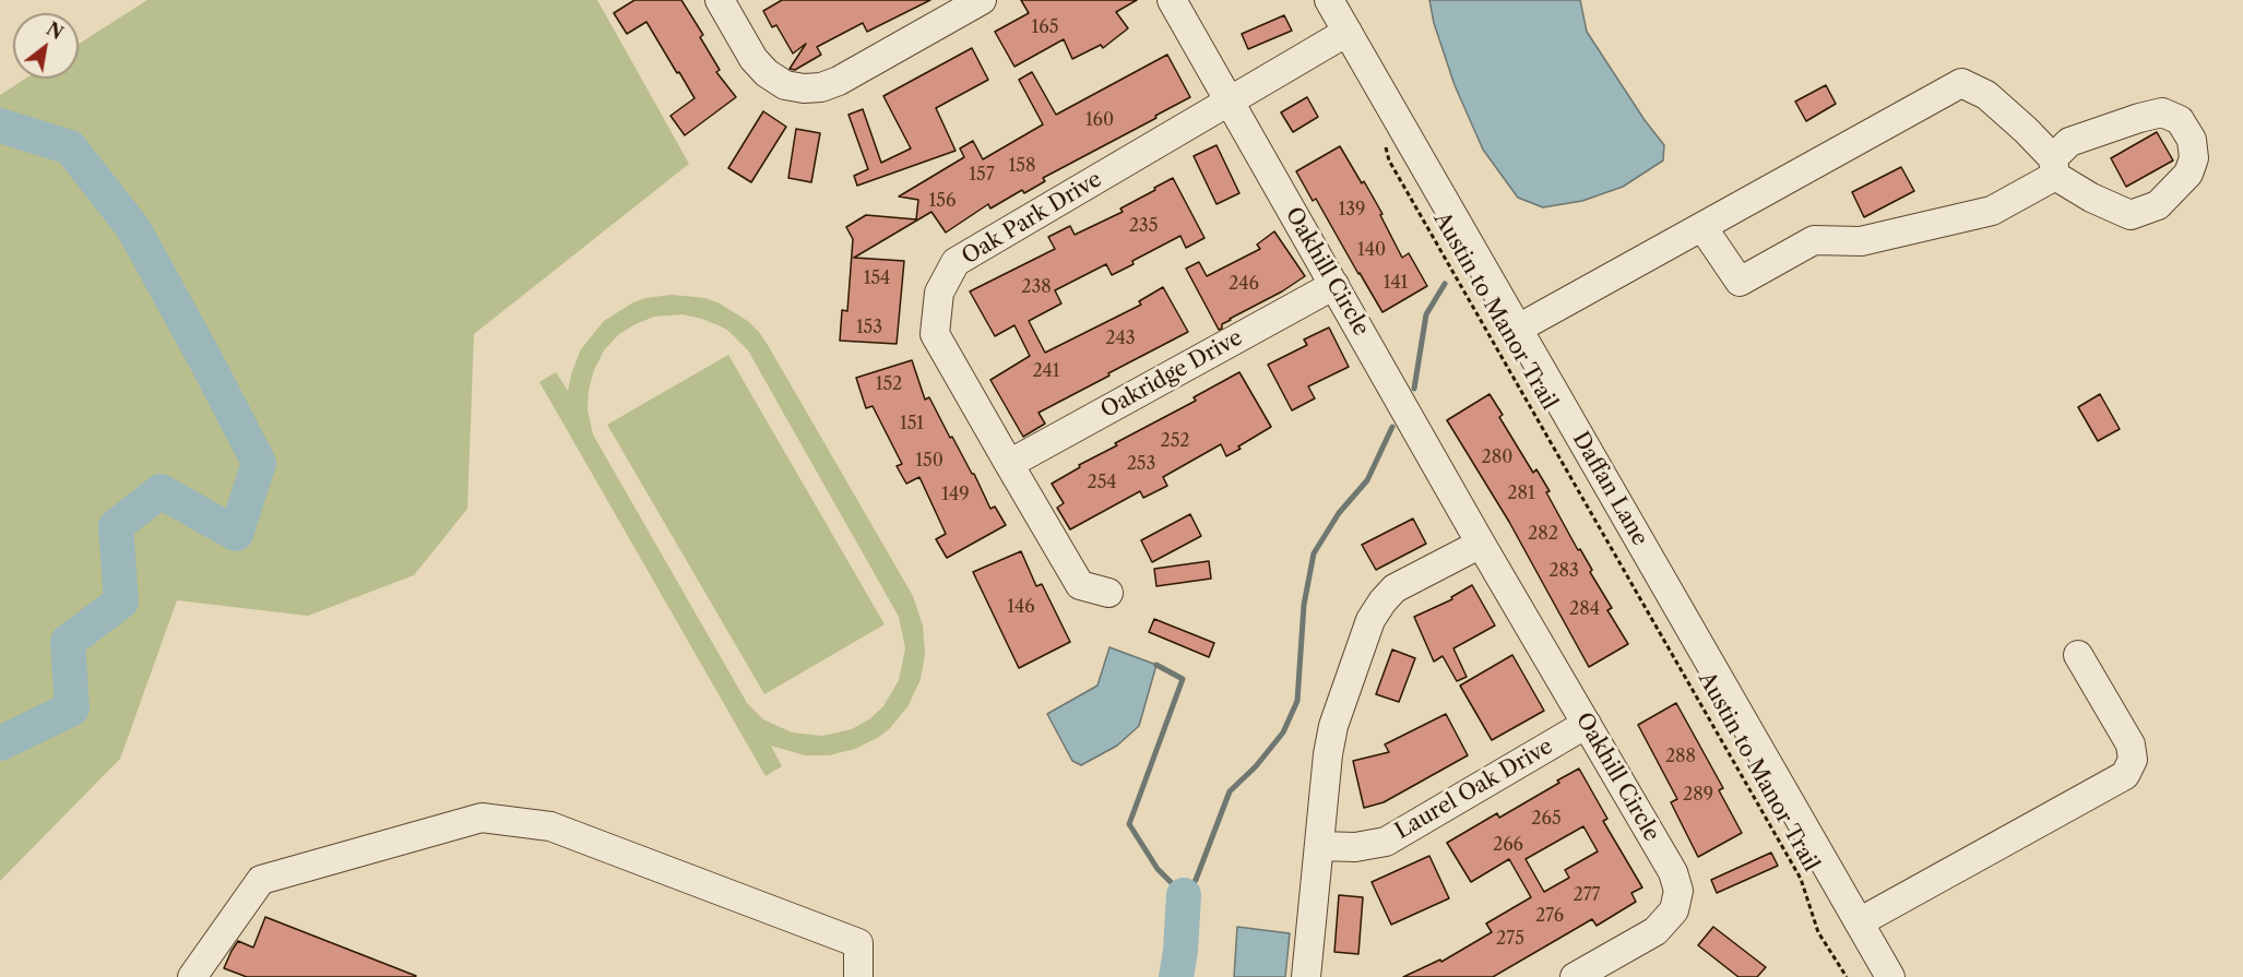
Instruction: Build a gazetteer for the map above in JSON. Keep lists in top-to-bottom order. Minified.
{"streets":{"street":["Oak Park Drive","Oakhill Circle","Oakridge Drive","Daffan Lane","Laurel Oak Drive"],"path":["Austin to Manor Trail"]},"crossings":[["Oak Park Drive","Oakhill Circle"],["Oak Park Drive","Oakridge Drive"],["Oak Park Drive","Daffan Lane"],["Oakhill Circle","Oakridge Drive"],["Oakhill Circle","Laurel Oak Drive"]],"house_numbers":["165","160","158","157","156","139","235","140","154","141","246","238","153","243","241","152","151","252","280","150","253","254","281","149","282","283","146","284","288","289","265","266","277","276","275"],"north":"top right"}
